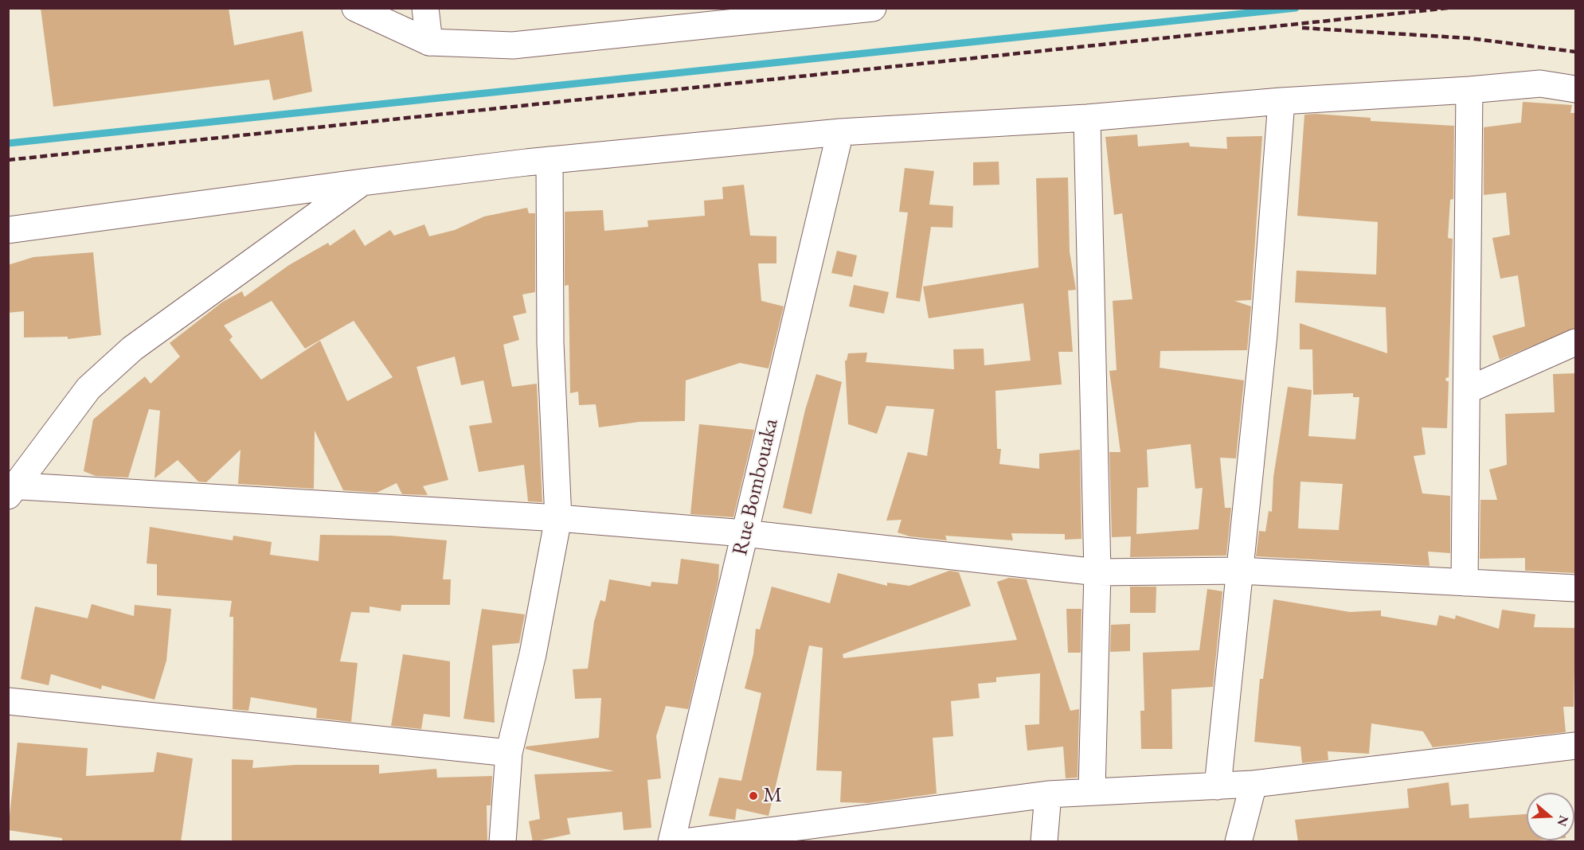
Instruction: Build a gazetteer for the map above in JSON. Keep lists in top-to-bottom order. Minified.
{"streets":{"street":["Rue Bombouaka"]},"places":["M"],"north":"right"}
